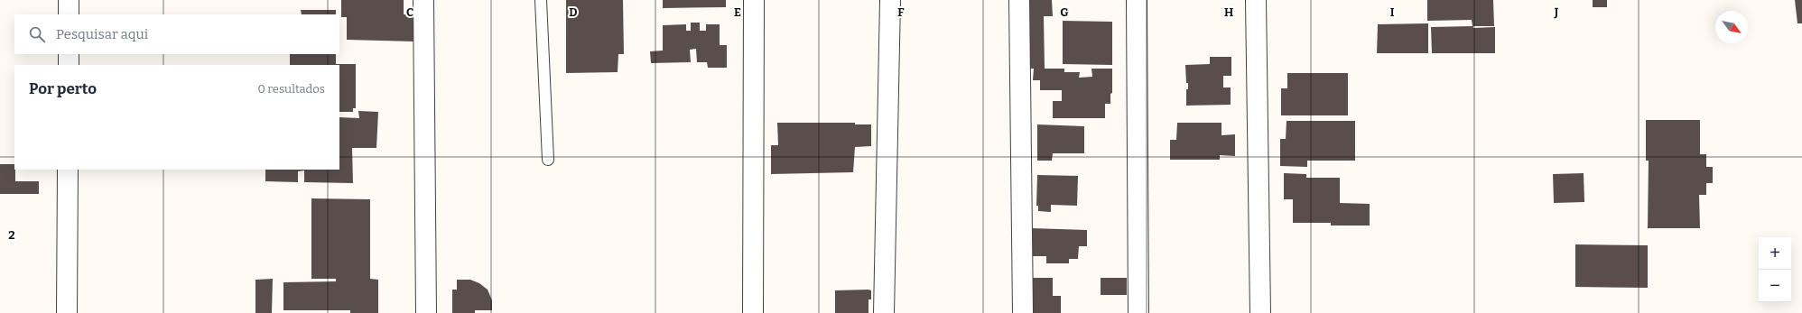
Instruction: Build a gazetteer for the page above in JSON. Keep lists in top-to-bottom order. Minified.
{"north":"bottom right","page":{"search":"Pesquisar aqui","heading":["Por perto","0 resultados"],"map_buttons":["+","−"]},"grid":{"columns":["C","D","E","F","G","H","I","J"],"rows":["2"]}}
